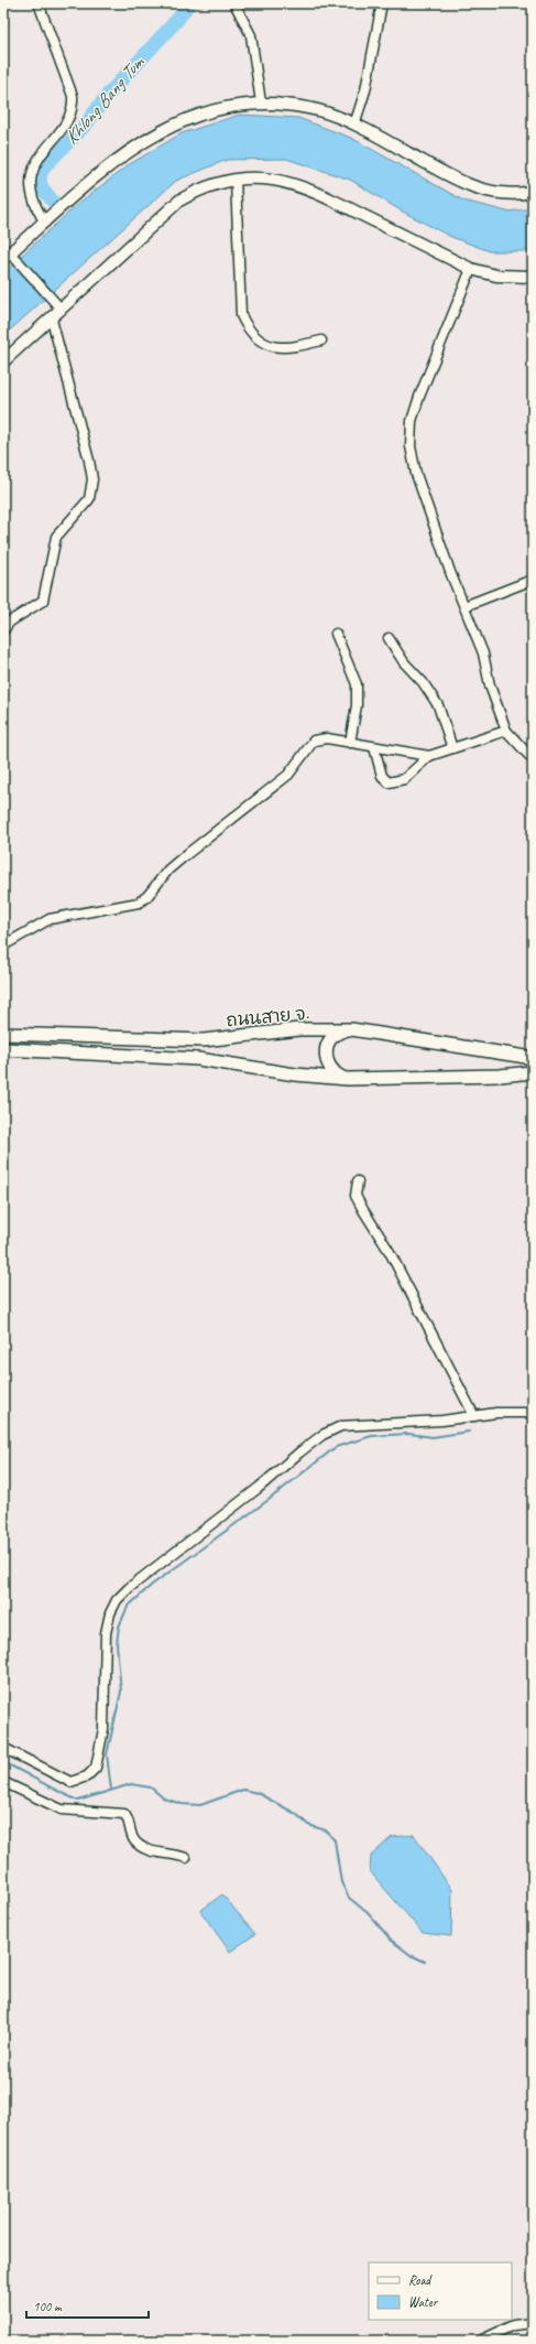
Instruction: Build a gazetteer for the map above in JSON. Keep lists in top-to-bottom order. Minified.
{"streets":{"main road":["ถนนสาย จ."]},"water":["Khlong Bang Tum"],"legend":["Road","Water"],"scale_bar":"100 m"}
